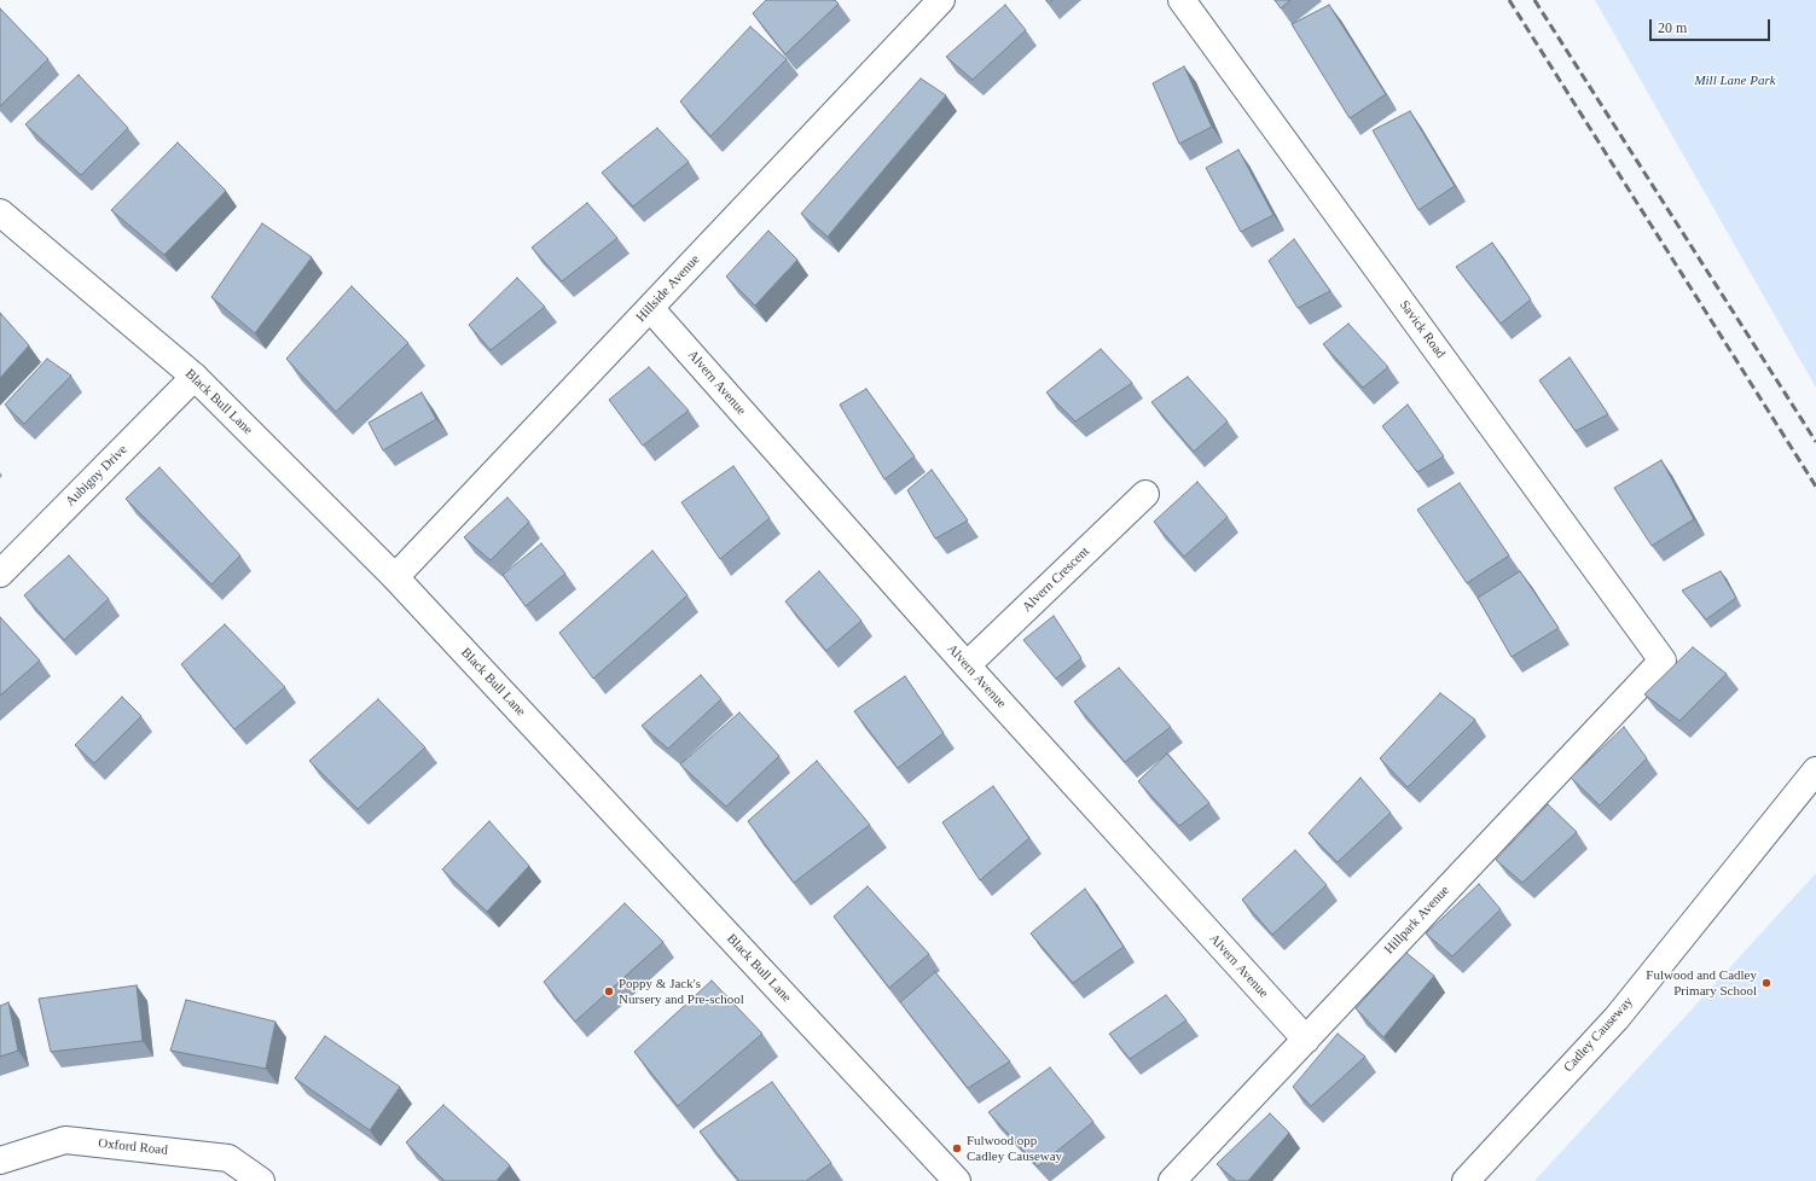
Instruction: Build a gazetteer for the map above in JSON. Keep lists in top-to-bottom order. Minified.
{"streets":{"street":["Hillside Avenue","Savick Road","Alvern Avenue","Black Bull Lane","Aubigny Drive","Alvern Crescent","Hillpark Avenue","Cadley Causeway","Oxford Road"]},"crossings":[["Hillside Avenue","Alvern Avenue"],["Hillside Avenue","Black Bull Lane"],["Savick Road","Hillpark Avenue"],["Alvern Avenue","Alvern Crescent"],["Alvern Avenue","Hillpark Avenue"],["Black Bull Lane","Aubigny Drive"]],"parks":["Mill Lane Park"],"places":["Fulwood and Cadley Primary School","Poppy & Jack's Nursery and Pre-school","Fulwood opp Cadley Causeway"],"scale_bar":"20 m"}
